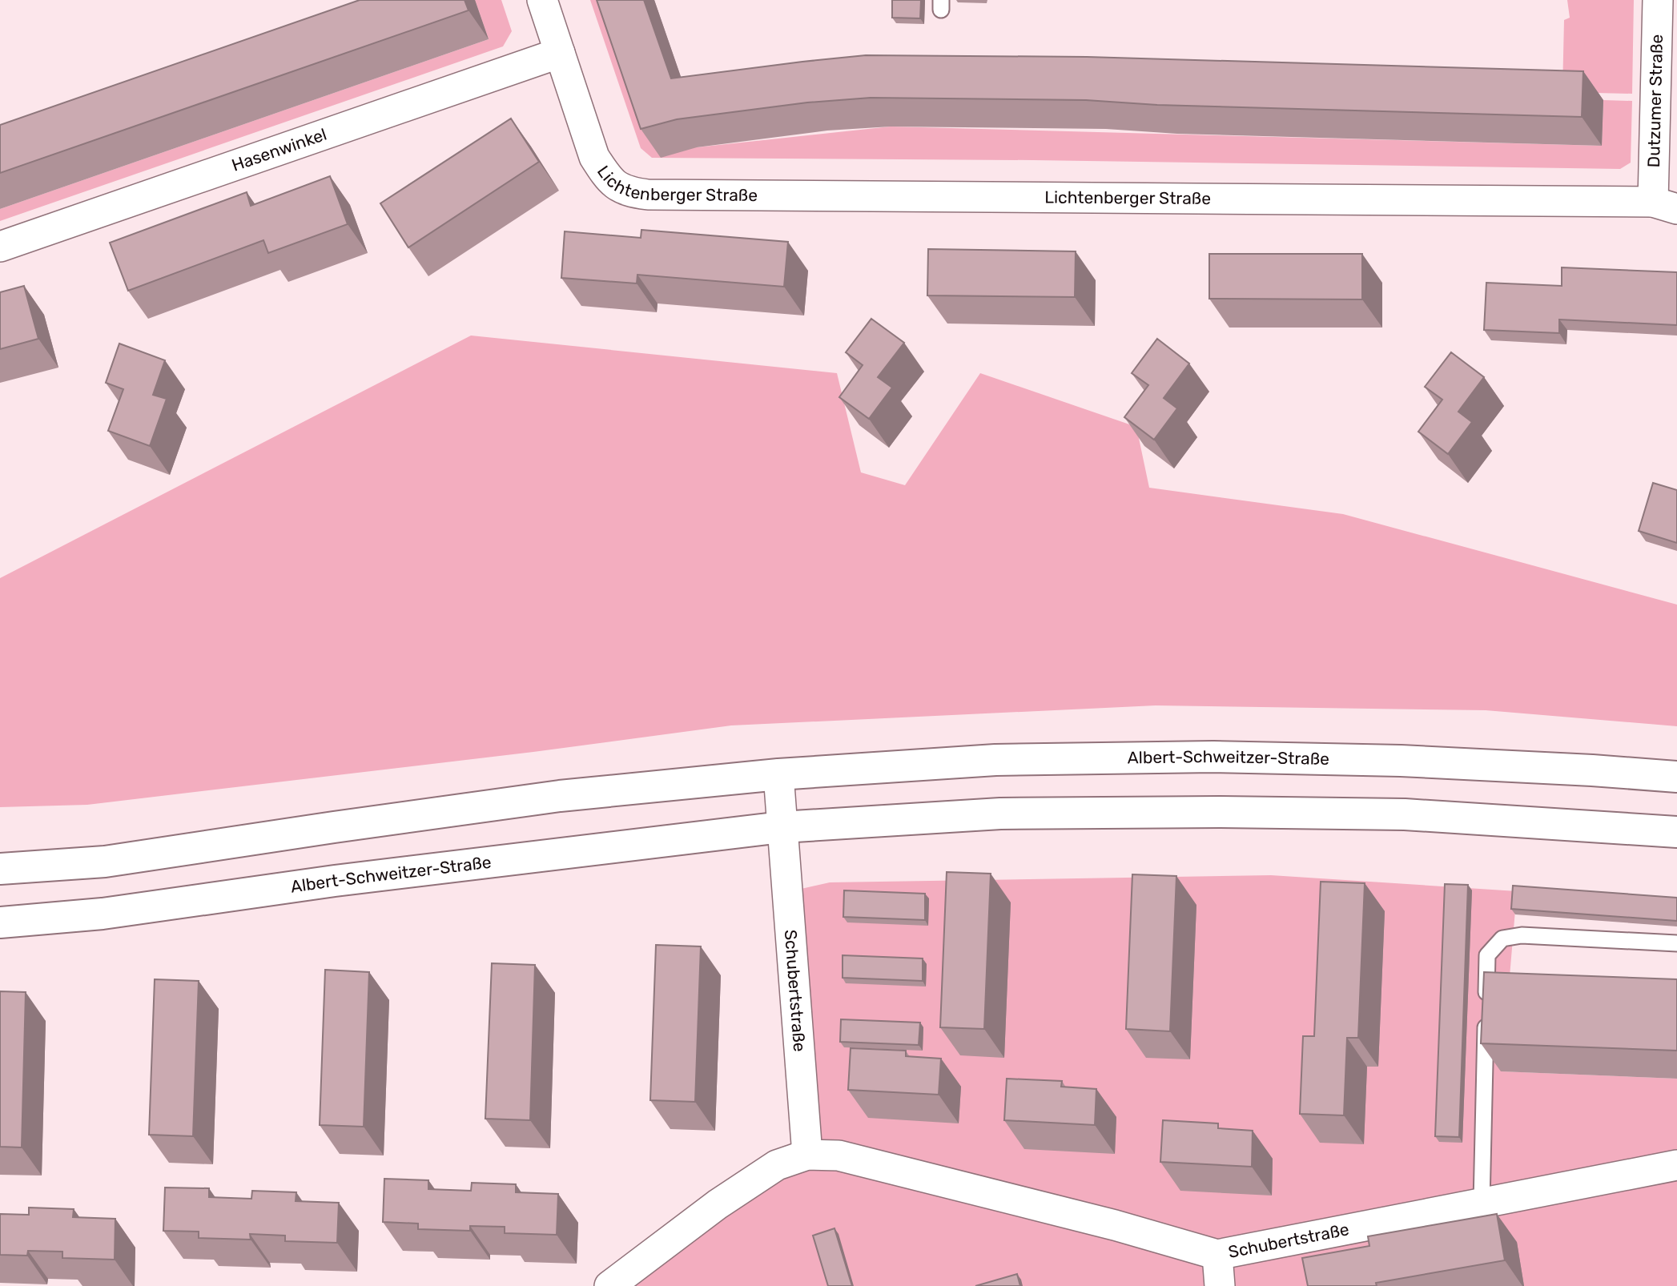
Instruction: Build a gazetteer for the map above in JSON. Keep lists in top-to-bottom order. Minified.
{"streets":{"main road":["Albert-Schweitzer-Straße"],"street":["Dutzumer Straße","Hasenwinkel","Lichtenberger Straße","Schubertstraße"]},"crossings":[["Dutzumer Straße","Lichtenberger Straße"],["Hasenwinkel","Lichtenberger Straße"],["Albert-Schweitzer-Straße","Schubertstraße"]]}
